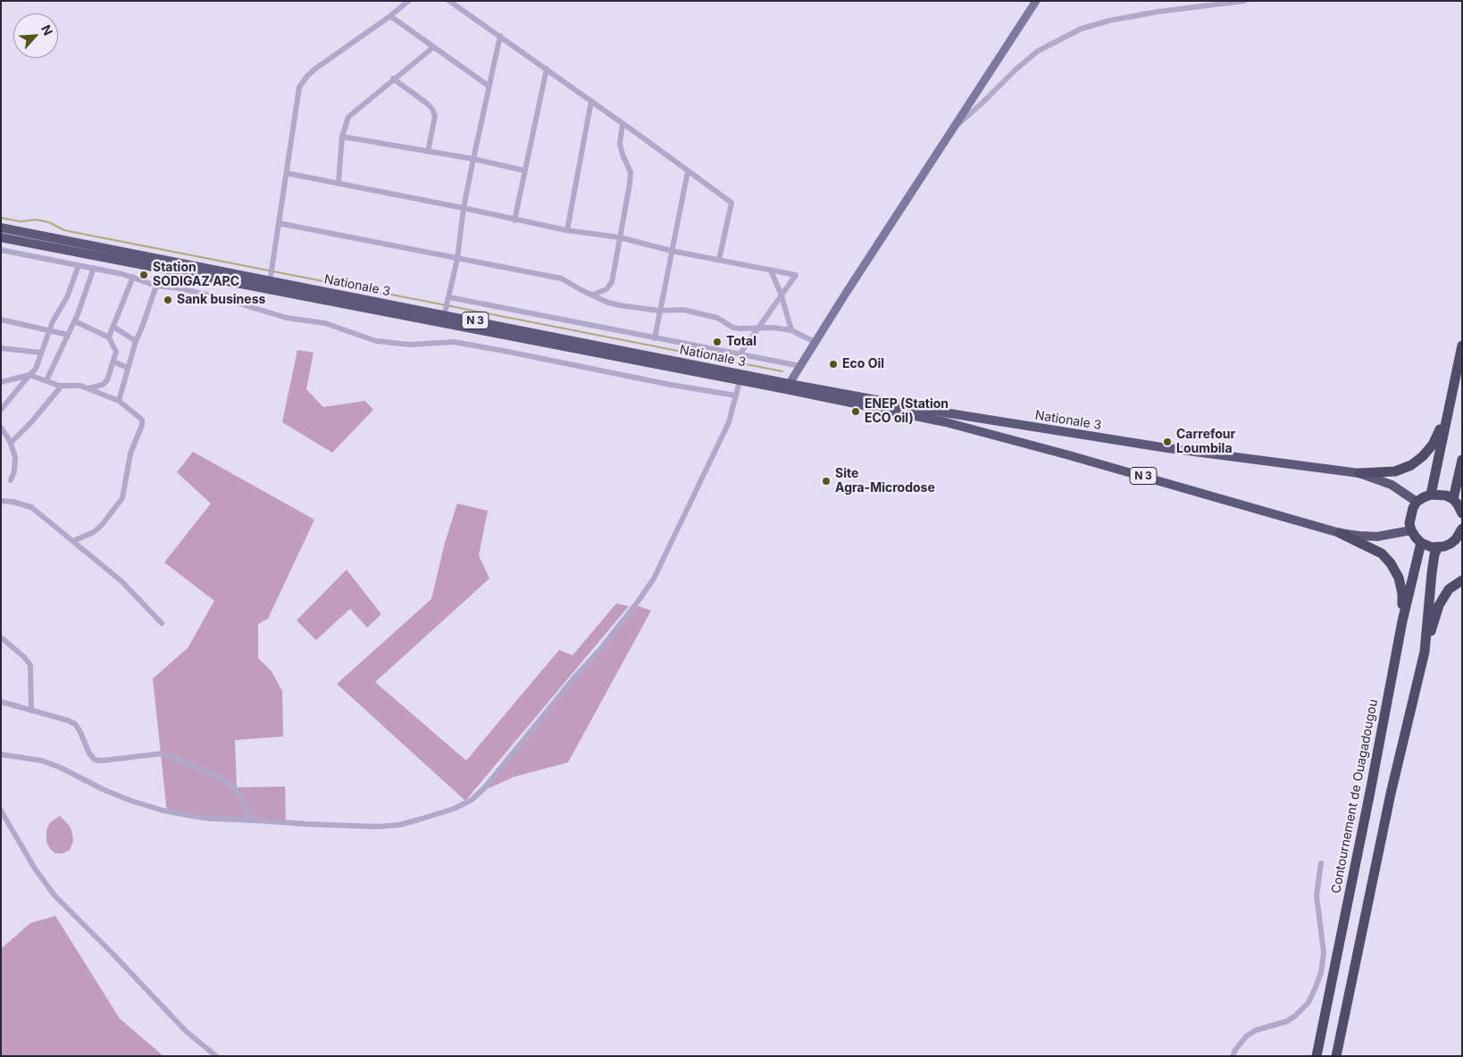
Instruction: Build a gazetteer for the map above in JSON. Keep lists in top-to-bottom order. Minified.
{"streets":{"highway":["Contournement de Ouagadougou"],"main road":["Nationale 3","N 3"]},"places":["Station SODIGAZ APC","Sank business","Total","Eco Oil","ENEP (Station ECO oil)","Carrefour Loumbila","Site Agra-Microdose"],"north":"top right"}
